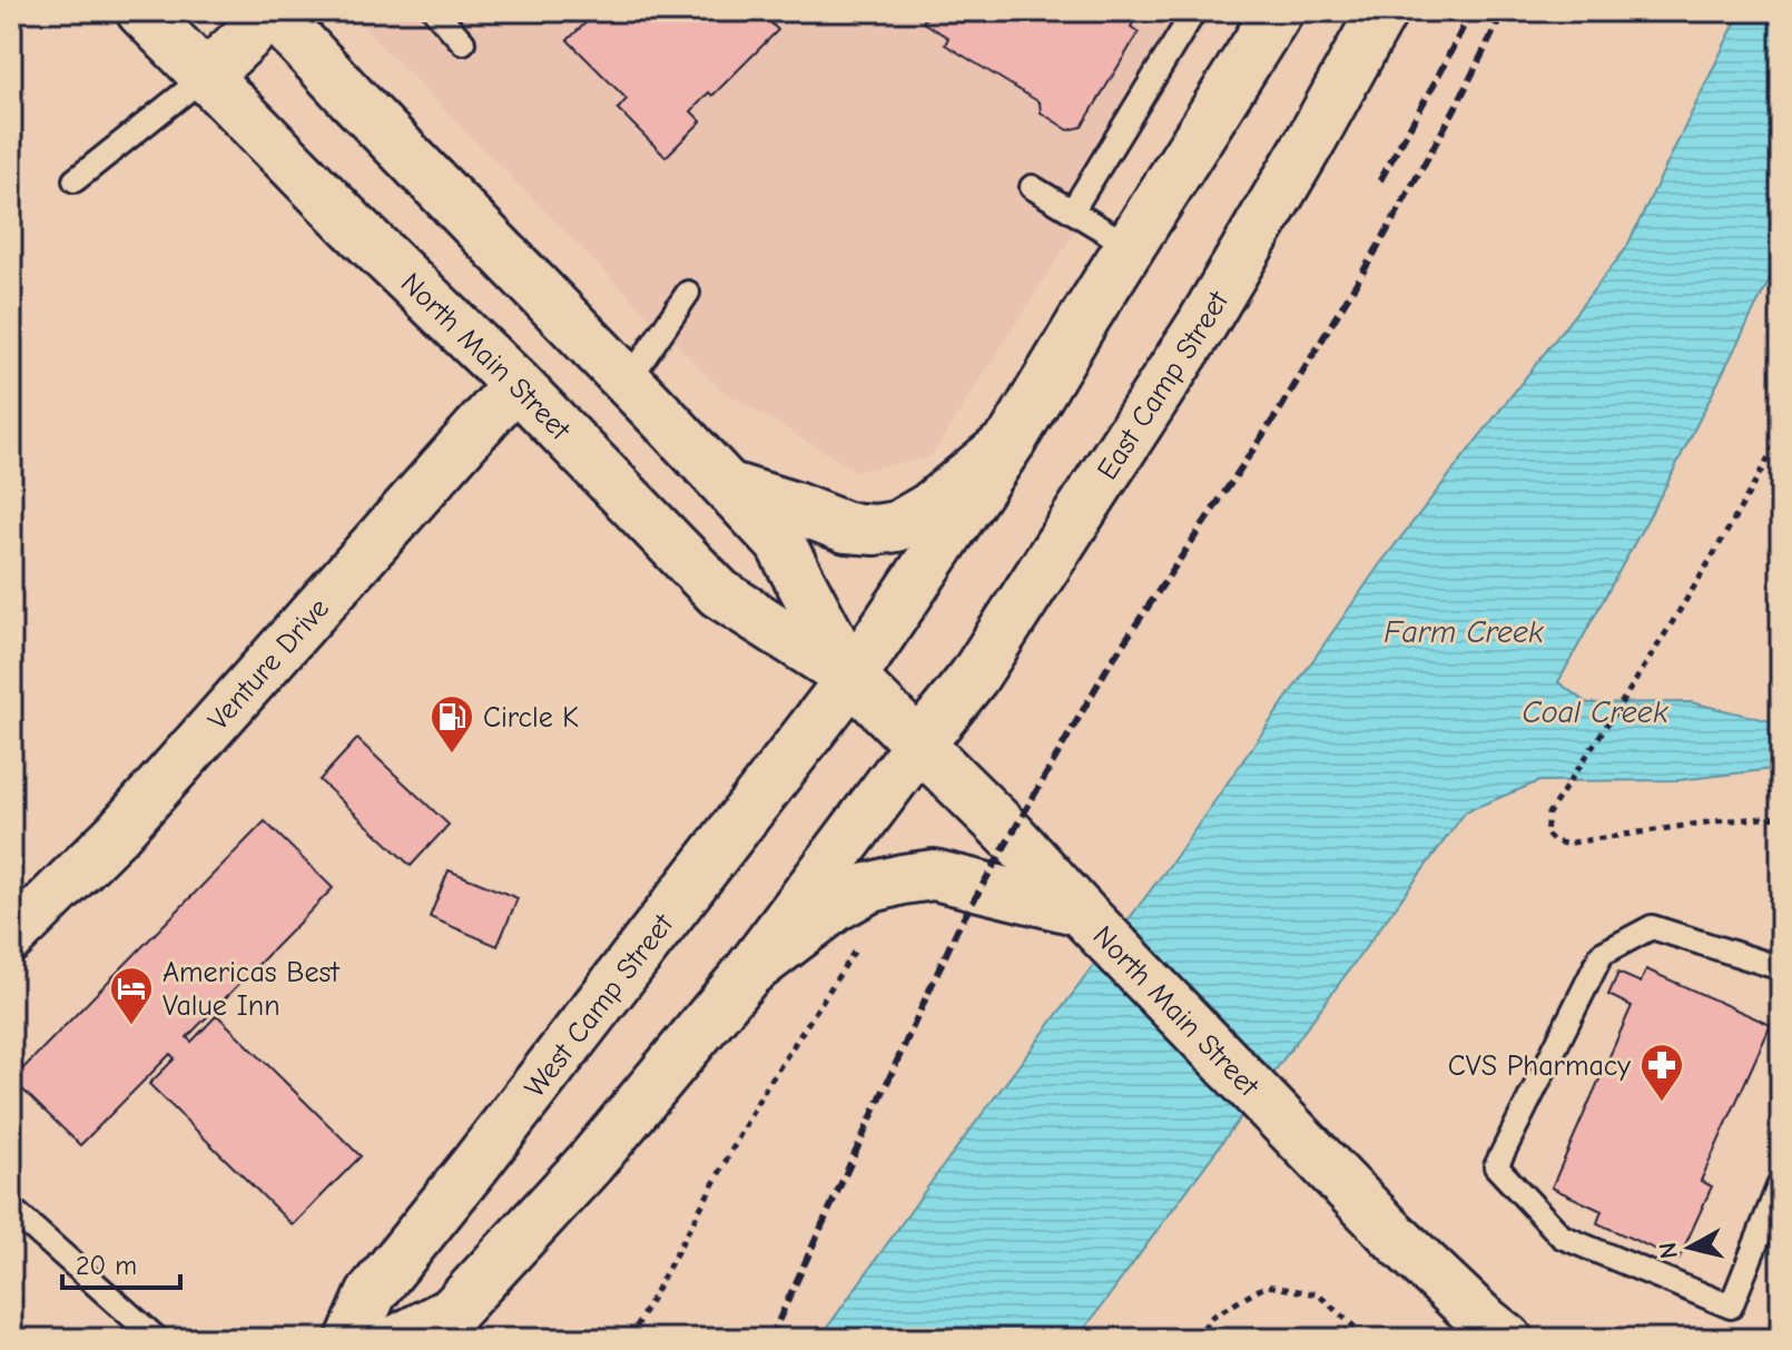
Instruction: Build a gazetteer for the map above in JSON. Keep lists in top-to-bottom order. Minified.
{"streets":{"main road":["North Main Street","East Camp Street","West Camp Street"],"street":["Venture Drive"]},"crossings":[["North Main Street","East Camp Street"],["North Main Street","Venture Drive"],["North Main Street","West Camp Street"]],"water":["Farm Creek","Coal Creek"],"places":{"fuel station":["Circle K"],"hotel":["Americas Best Value Inn"],"pharmacy":["CVS Pharmacy"]},"scale_bar":"20 m","north":"left"}
